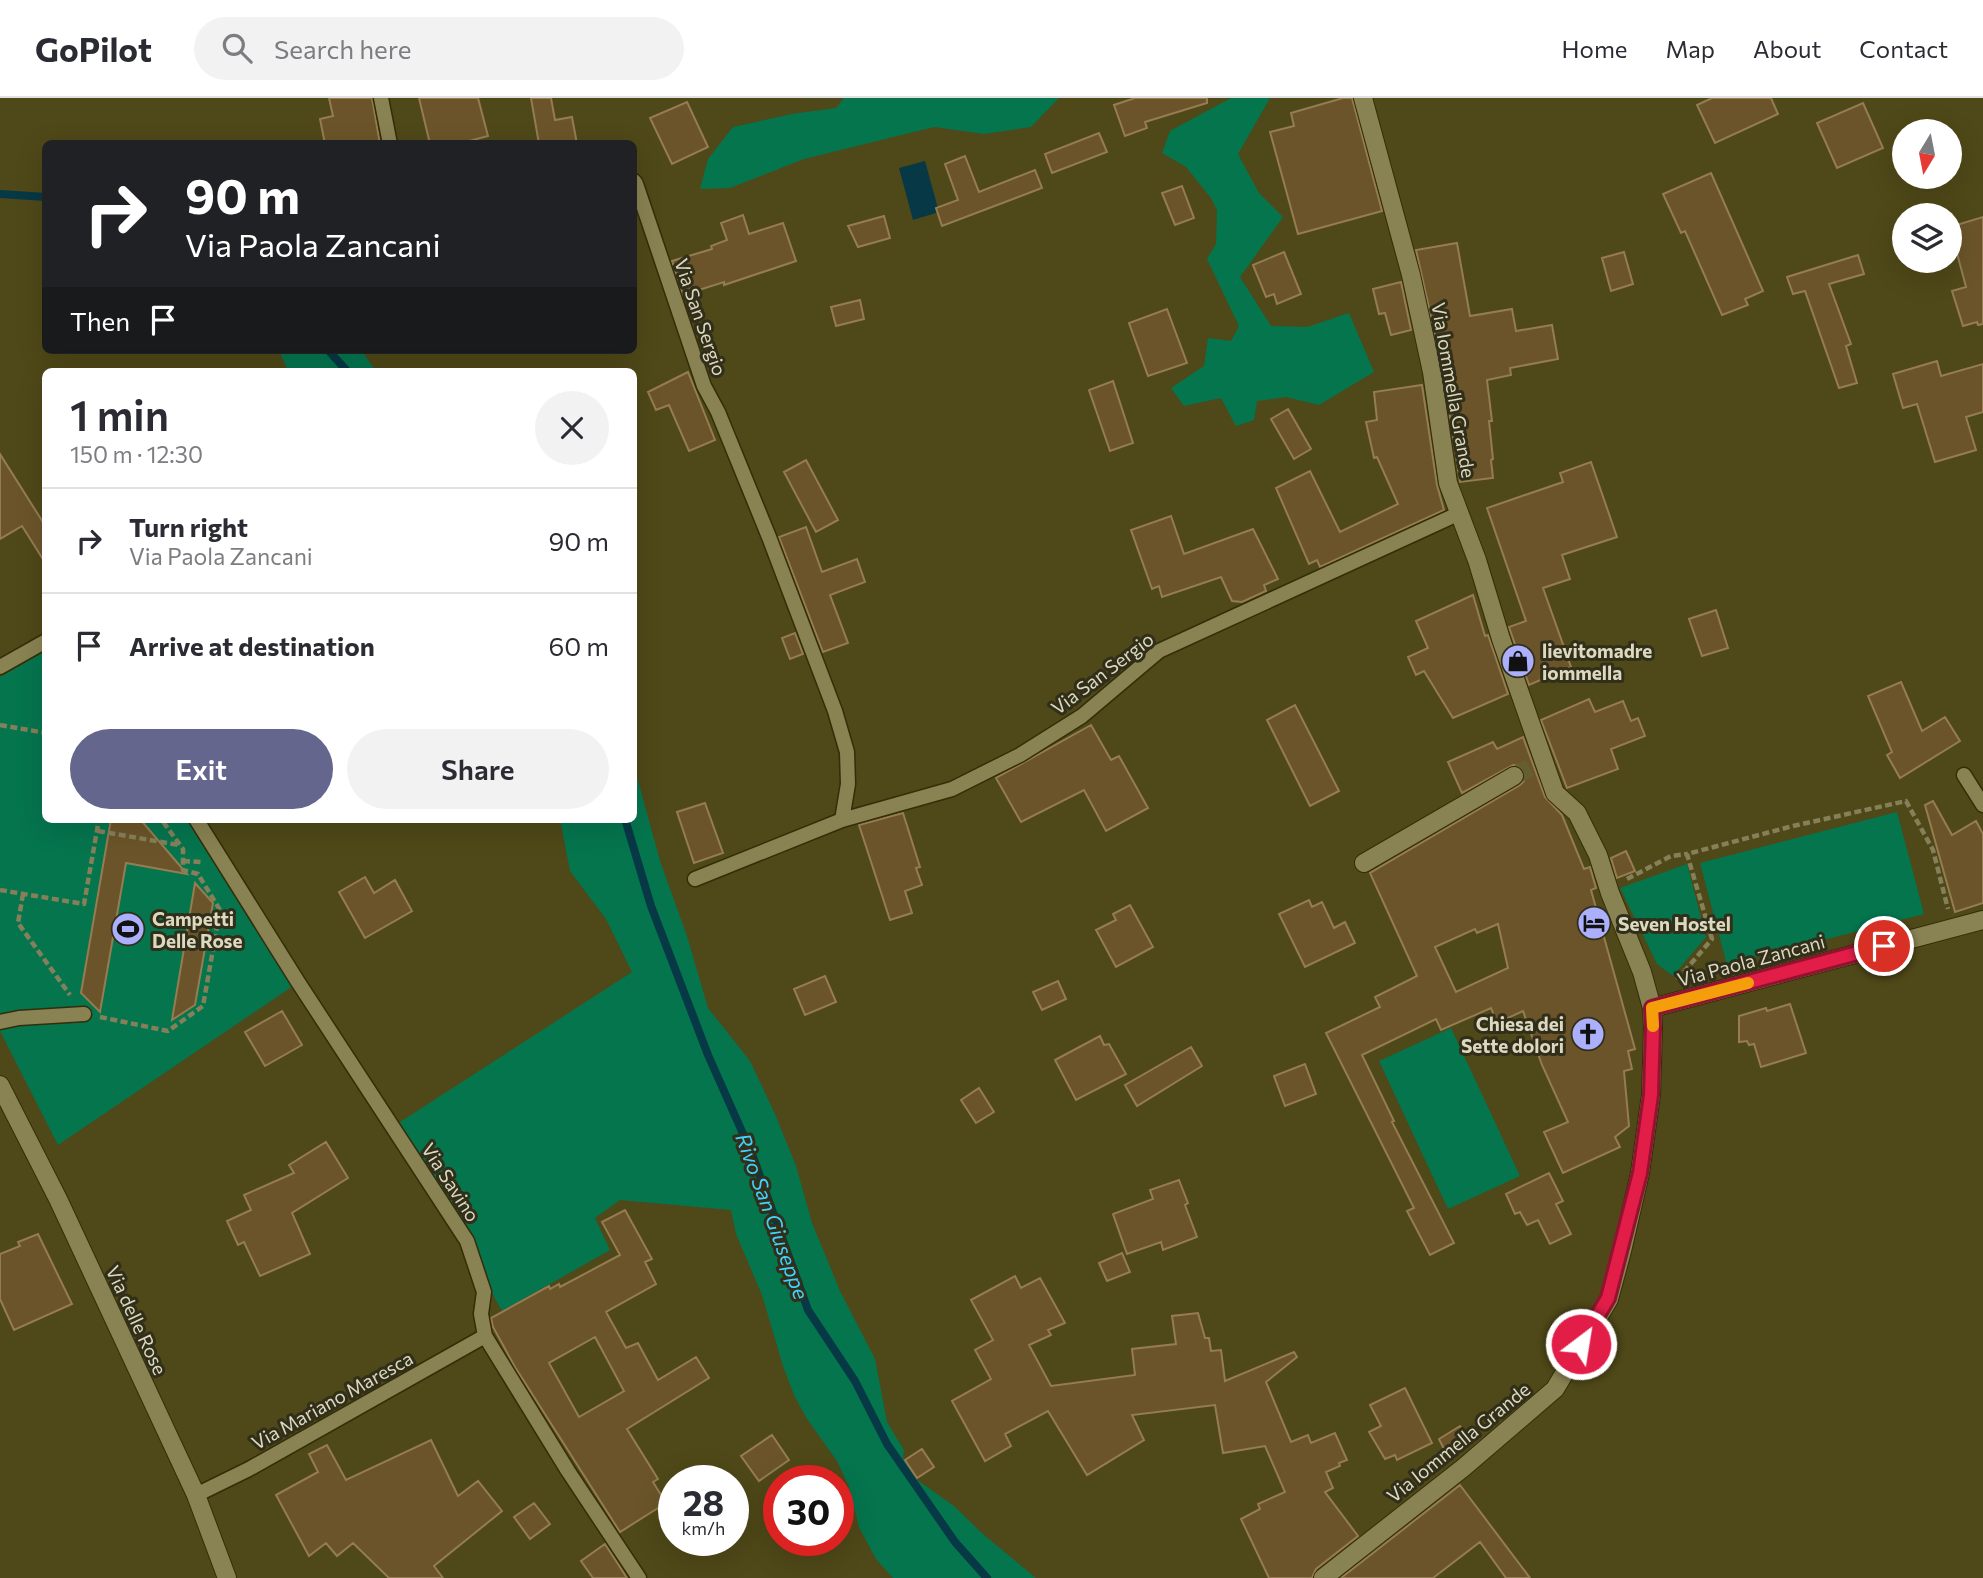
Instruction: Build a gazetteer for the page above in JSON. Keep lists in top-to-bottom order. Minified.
{"streets":{"street":["Via Iommella Grande","Via Paola Zancani","Via delle Rose"],"lane":["Via San Sergio","Via Savino","Via Mariano Maresca"]},"crossings":[["Via San Sergio","Via Iommella Grande"],["Via Iommella Grande","Via Paola Zancani"],["Via Savino","Via Mariano Maresca"],["Via delle Rose","Via Mariano Maresca"]],"water":["Rivo San Giuseppe"],"places":{"shop":["lievitomadre iommella"],"hotel":["Seven Hostel"],"sports":["Campetti Delle Rose"],"church":["Chiesa dei Sette dolori"]},"north":"bottom","page":{"header":"GoPilot","search":"Search here","nav":["Home","Map","About","Contact"],"turn":["90 m","Via Paola Zancani"],"then":"Then","heading":["1 min","150 m · 12:30"],"list":[{"name":"Turn right","note":"Via Paola Zancani","value":"90 m"},{"name":"Arrive at destination","value":"60 m"}],"buttons":["Exit","Share"],"speed":"28 km/h","limit":"30"}}
